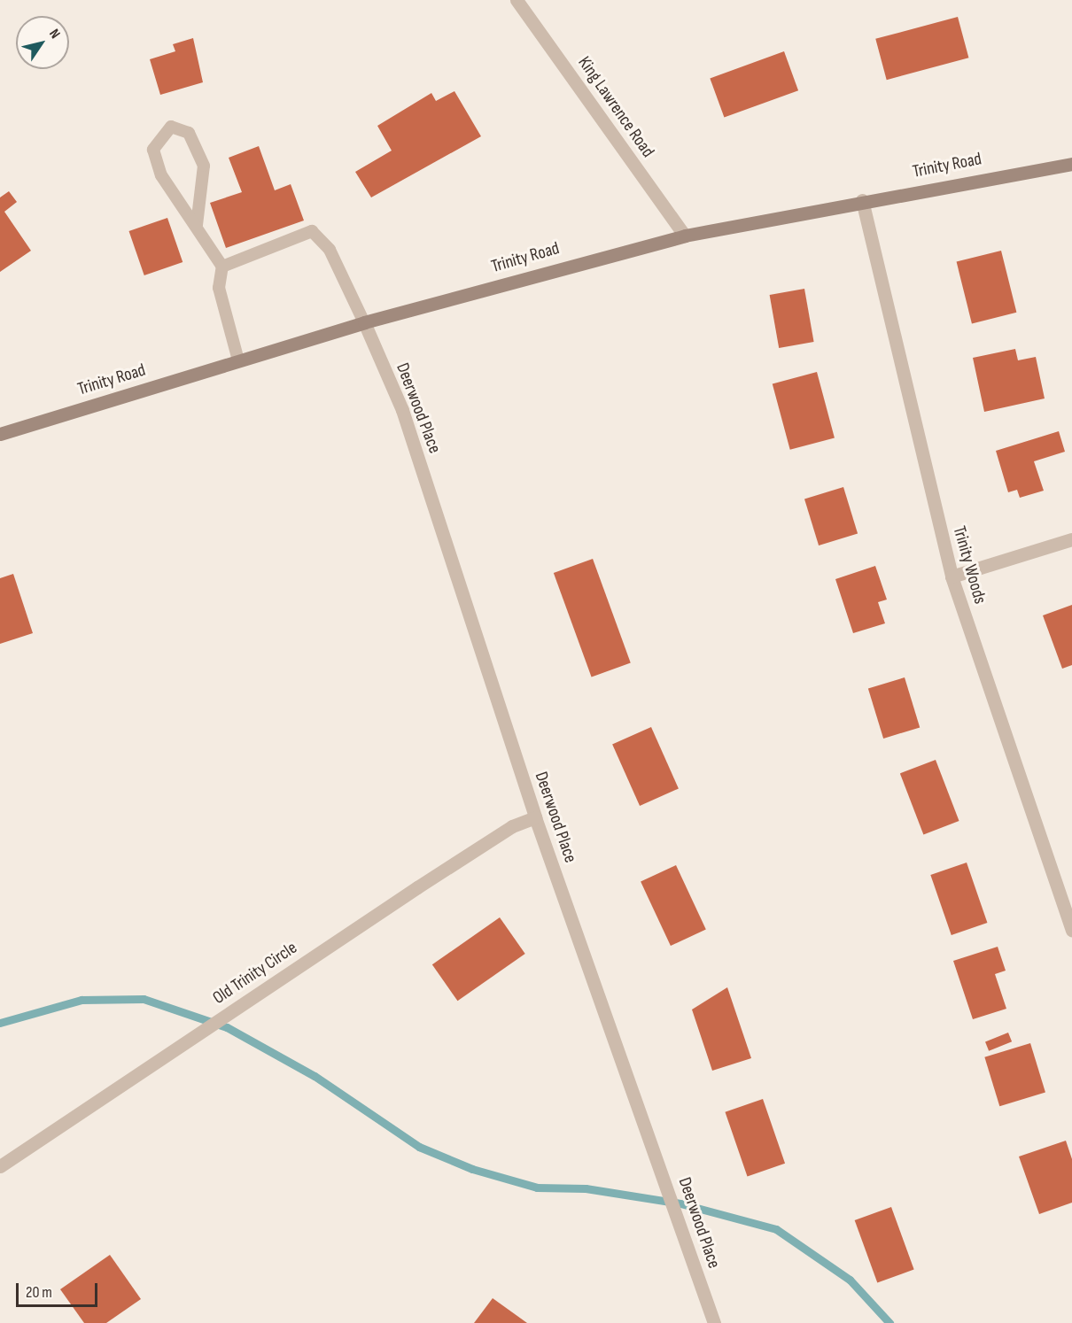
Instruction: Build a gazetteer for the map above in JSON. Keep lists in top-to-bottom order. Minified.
{"streets":{"main road":["Trinity Road"],"street":["King Lawrence Road","Deerwood Place","Trinity Woods","Old Trinity Circle"]},"crossings":[["King Lawrence Road","Trinity Road"],["Trinity Road","Deerwood Place"],["Trinity Road","Trinity Woods"],["Deerwood Place","Old Trinity Circle"]],"scale_bar":"20 m","north":"top right"}
